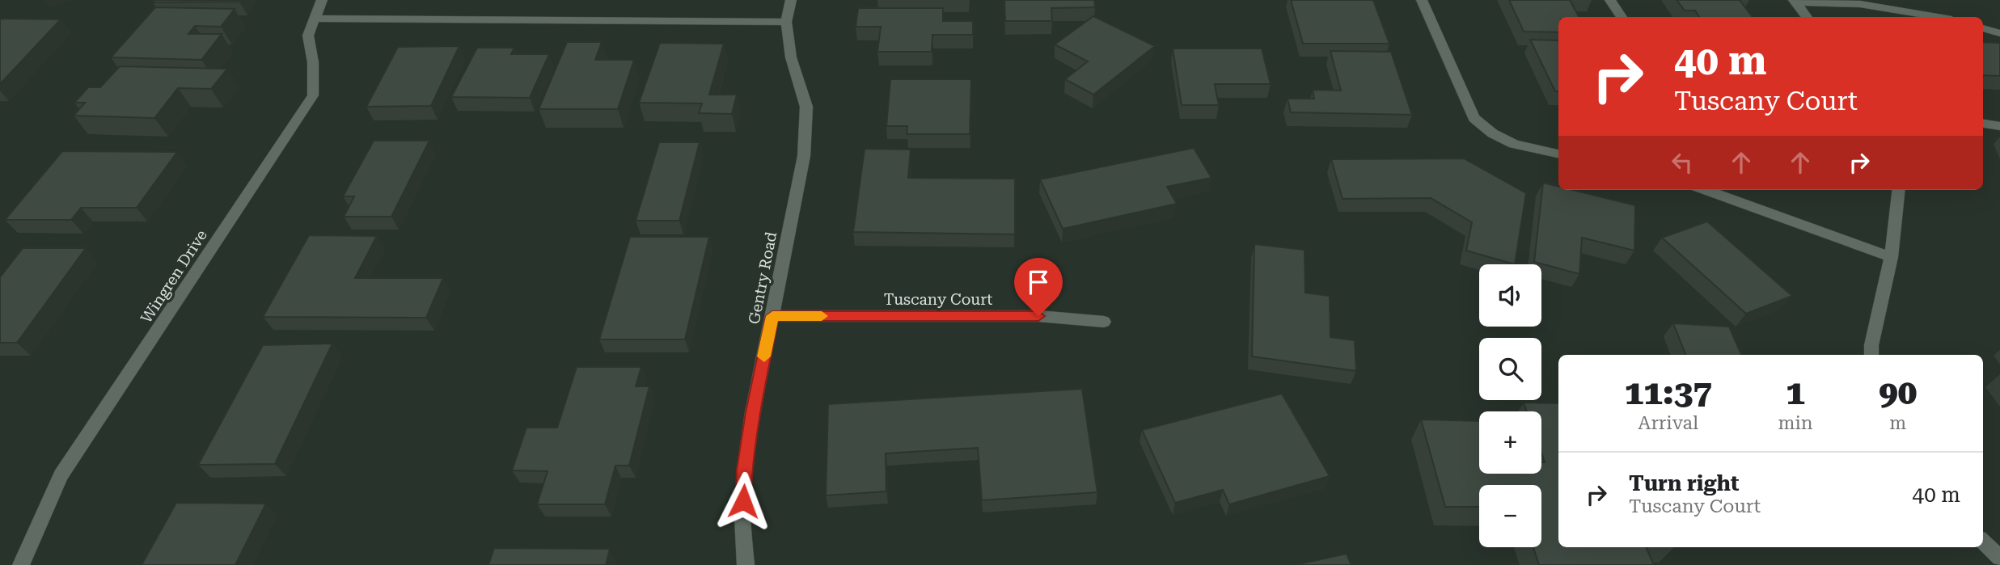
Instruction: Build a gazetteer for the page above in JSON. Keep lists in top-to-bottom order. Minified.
{"streets":{"street":["Wingren Drive","Gentry Road","Tuscany Court"]},"crossings":[["Gentry Road","Tuscany Court"]],"page":{"turn":["40 m","Tuscany Court"],"map_buttons":["+","−"],"eta":["11:37","Arrival","1","min","90","m"],"list":[{"name":"Turn right","note":"Tuscany Court","value":"40 m"}]}}
